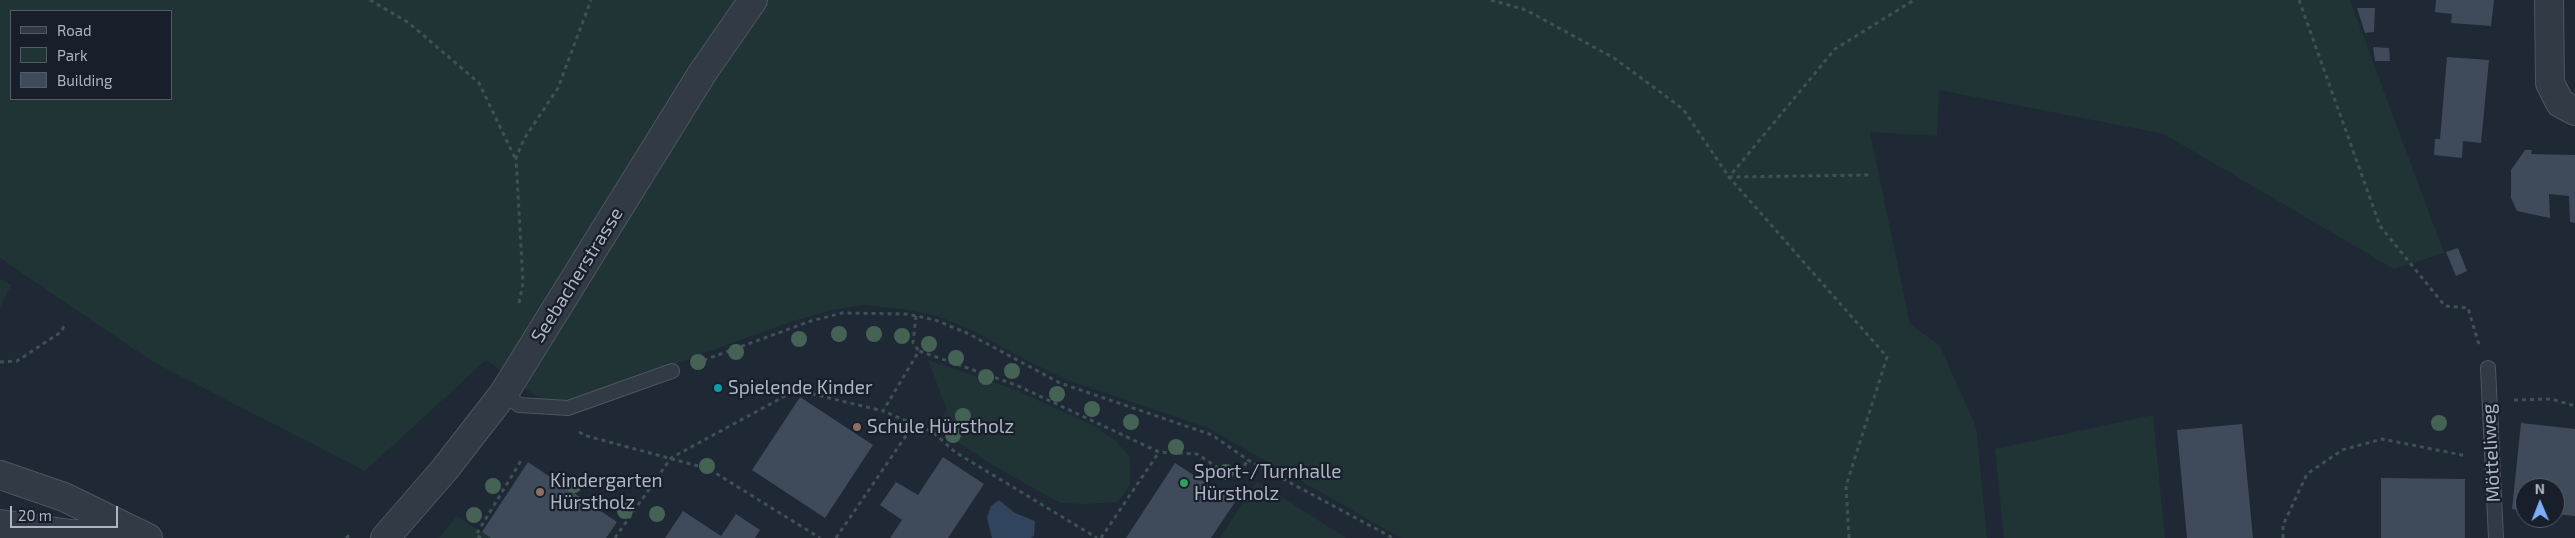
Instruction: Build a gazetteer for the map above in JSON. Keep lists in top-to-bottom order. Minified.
{"streets":{"street":["Seebacherstrasse"],"lane":["Mötteliweg"]},"places":["Spielende Kinder","Schule Hürstholz","Sport-/Turnhalle Hürstholz","Kindergarten Hürstholz"],"legend":["Road","Park","Building"],"scale_bar":"20 m","north":"top"}
